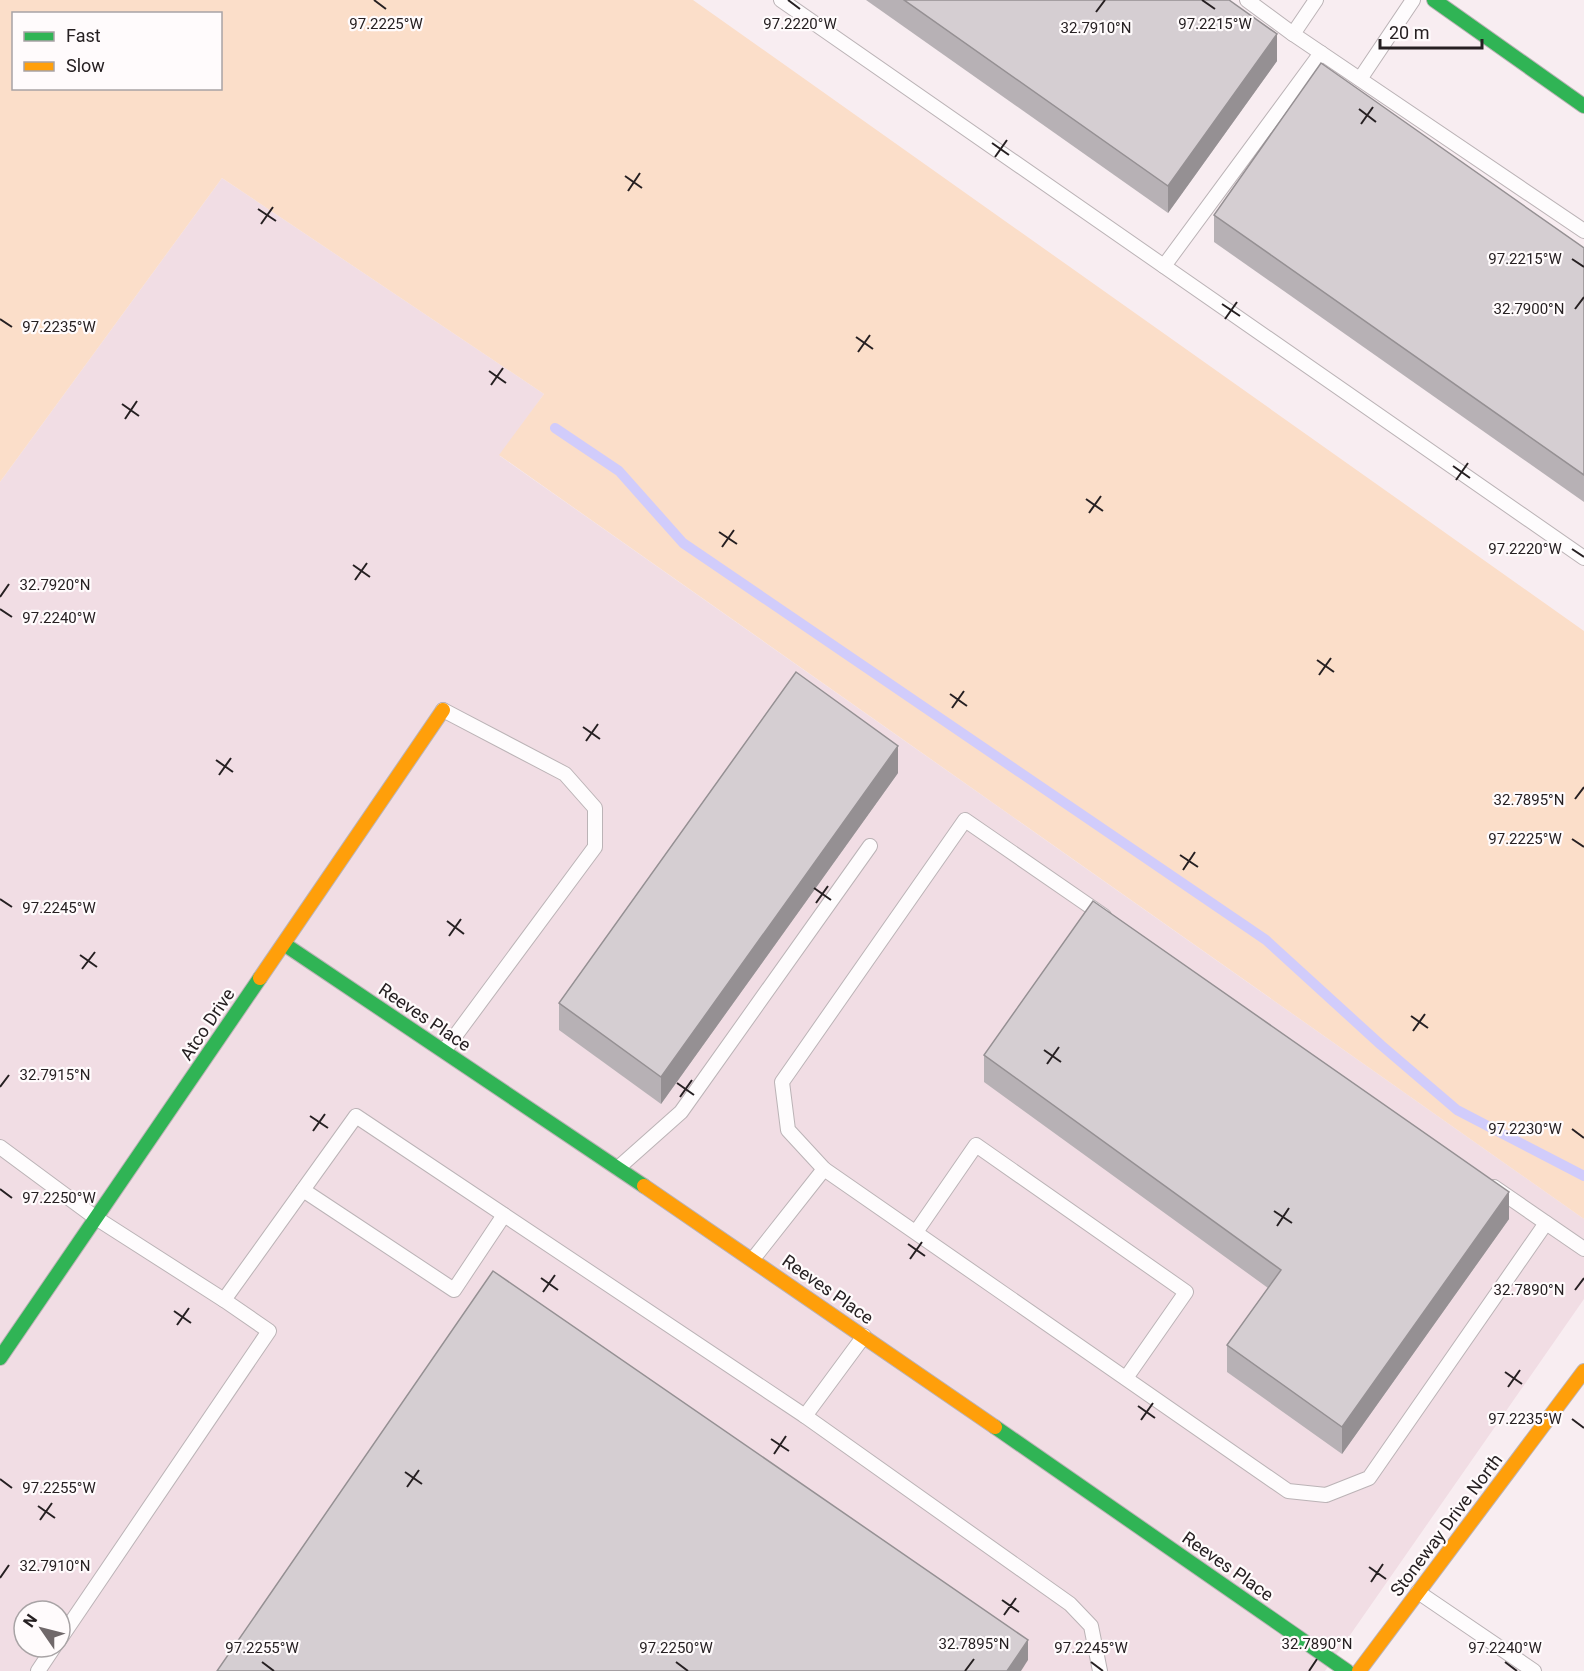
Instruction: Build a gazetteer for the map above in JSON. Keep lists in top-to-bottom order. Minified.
{"streets":{"street":["Reeves Place","Atco Drive","Stoneway Drive North"]},"crossings":[["Reeves Place","Atco Drive"]],"legend":["Fast","Slow"],"scale_bar":"20 m","north":"top left","coordinates":["97.2220°W","97.2225°W","97.2215°W","32.7910°N","32.7900°N","97.2235°W","32.7920°N","97.2240°W","32.7895°N","97.2245°W","32.7915°N","97.2230°W","97.2250°W","32.7890°N","97.2255°W"]}
